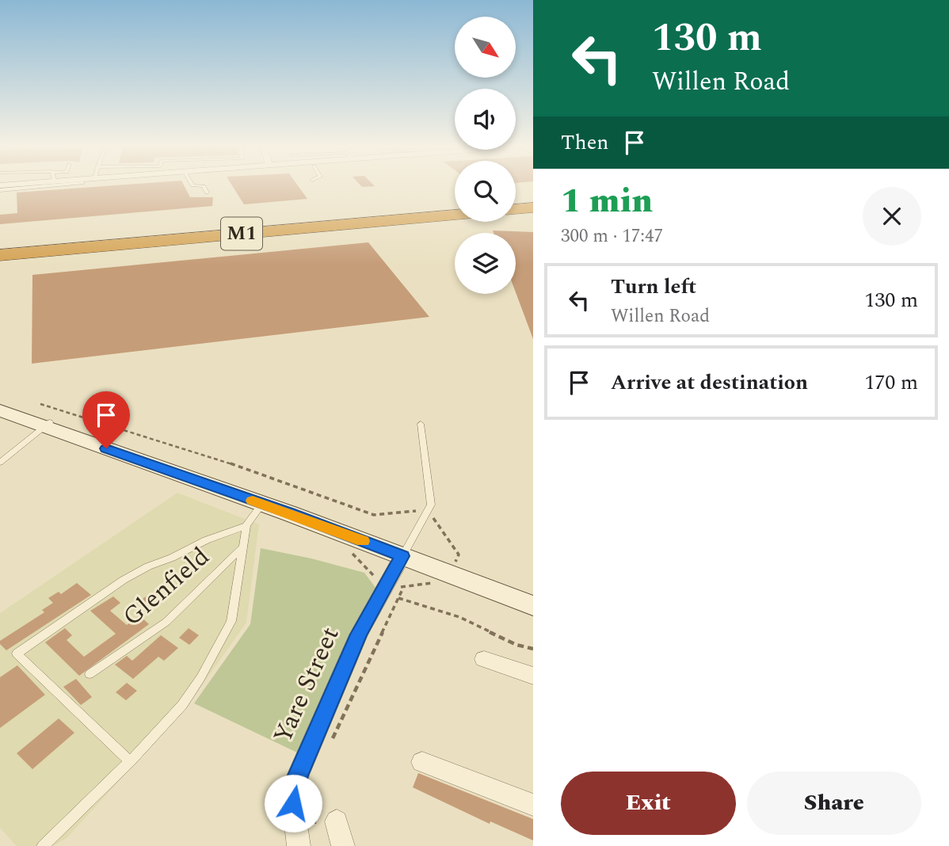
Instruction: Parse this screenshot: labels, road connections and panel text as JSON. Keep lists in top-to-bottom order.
{
  "streets": {
    "highway": ["M1"],
    "street": ["Yare Street"],
    "lane": ["Glenfield"]
  },
  "north": "bottom right",
  "page": {
    "turn": ["130 m", "Willen Road"],
    "then": "Then",
    "heading": ["1 min", "300 m · 17:47"],
    "list": [
      {
        "name": "Turn left",
        "note": "Willen Road",
        "value": "130 m"
      },
      {
        "name": "Arrive at destination",
        "value": "170 m"
      }
    ],
    "buttons": ["Exit", "Share"]
  }
}
